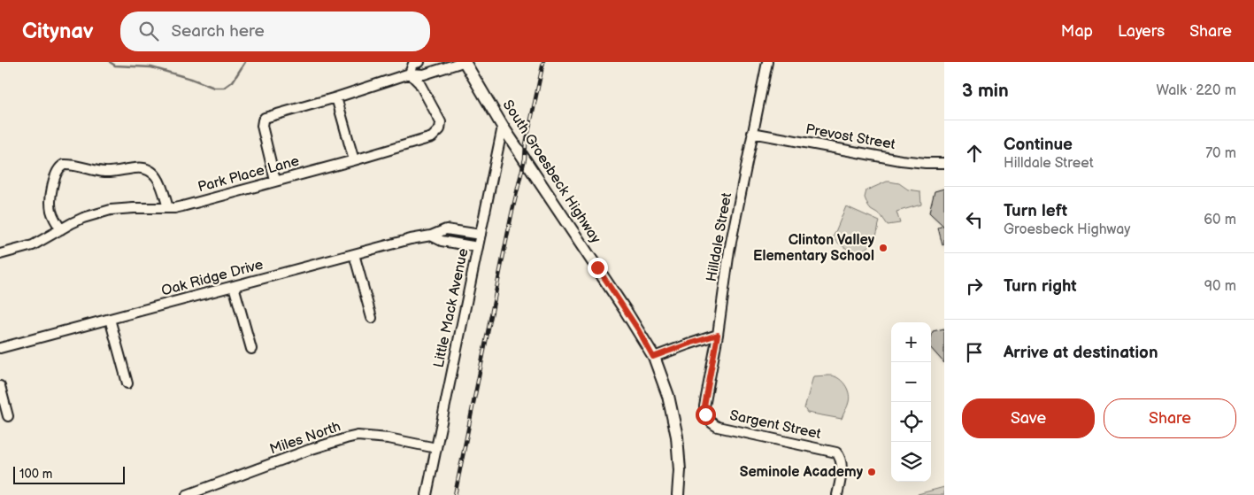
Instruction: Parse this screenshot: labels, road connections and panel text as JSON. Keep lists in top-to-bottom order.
{
  "streets": {
    "main road": ["South Groesbeck Highway"],
    "street": [
      "Prevost Street",
      "Park Place Lane",
      "Hilldale Street",
      "Oak Ridge Drive",
      "Little Mack Avenue",
      "Sargent Street",
      "Miles North"
    ]
  },
  "crossings": [
    ["Prevost Street", "Hilldale Street"],
    ["South Groesbeck Highway", "Little Mack Avenue"],
    ["Hilldale Street", "Sargent Street"],
    ["Oak Ridge Drive", "Little Mack Avenue"],
    ["Little Mack Avenue", "Miles North"]
  ],
  "places": ["Clinton Valley Elementary School", "Seminole Academy"],
  "scale_bar": "100 m",
  "page": {
    "header": "Citynav",
    "search": "Search here",
    "nav": ["Map", "Layers", "Share"],
    "heading": ["3 min", "Walk · 220 m"],
    "list": [
      ["Continue", "Hilldale Street", "70 m"],
      ["Turn left", "Groesbeck Highway", "60 m"],
      ["Turn right", "90 m"],
      "Arrive at destination"
    ],
    "map_buttons": ["+", "−"],
    "buttons": ["Save", "Share"],
    "scale": "100 m"
  }
}
